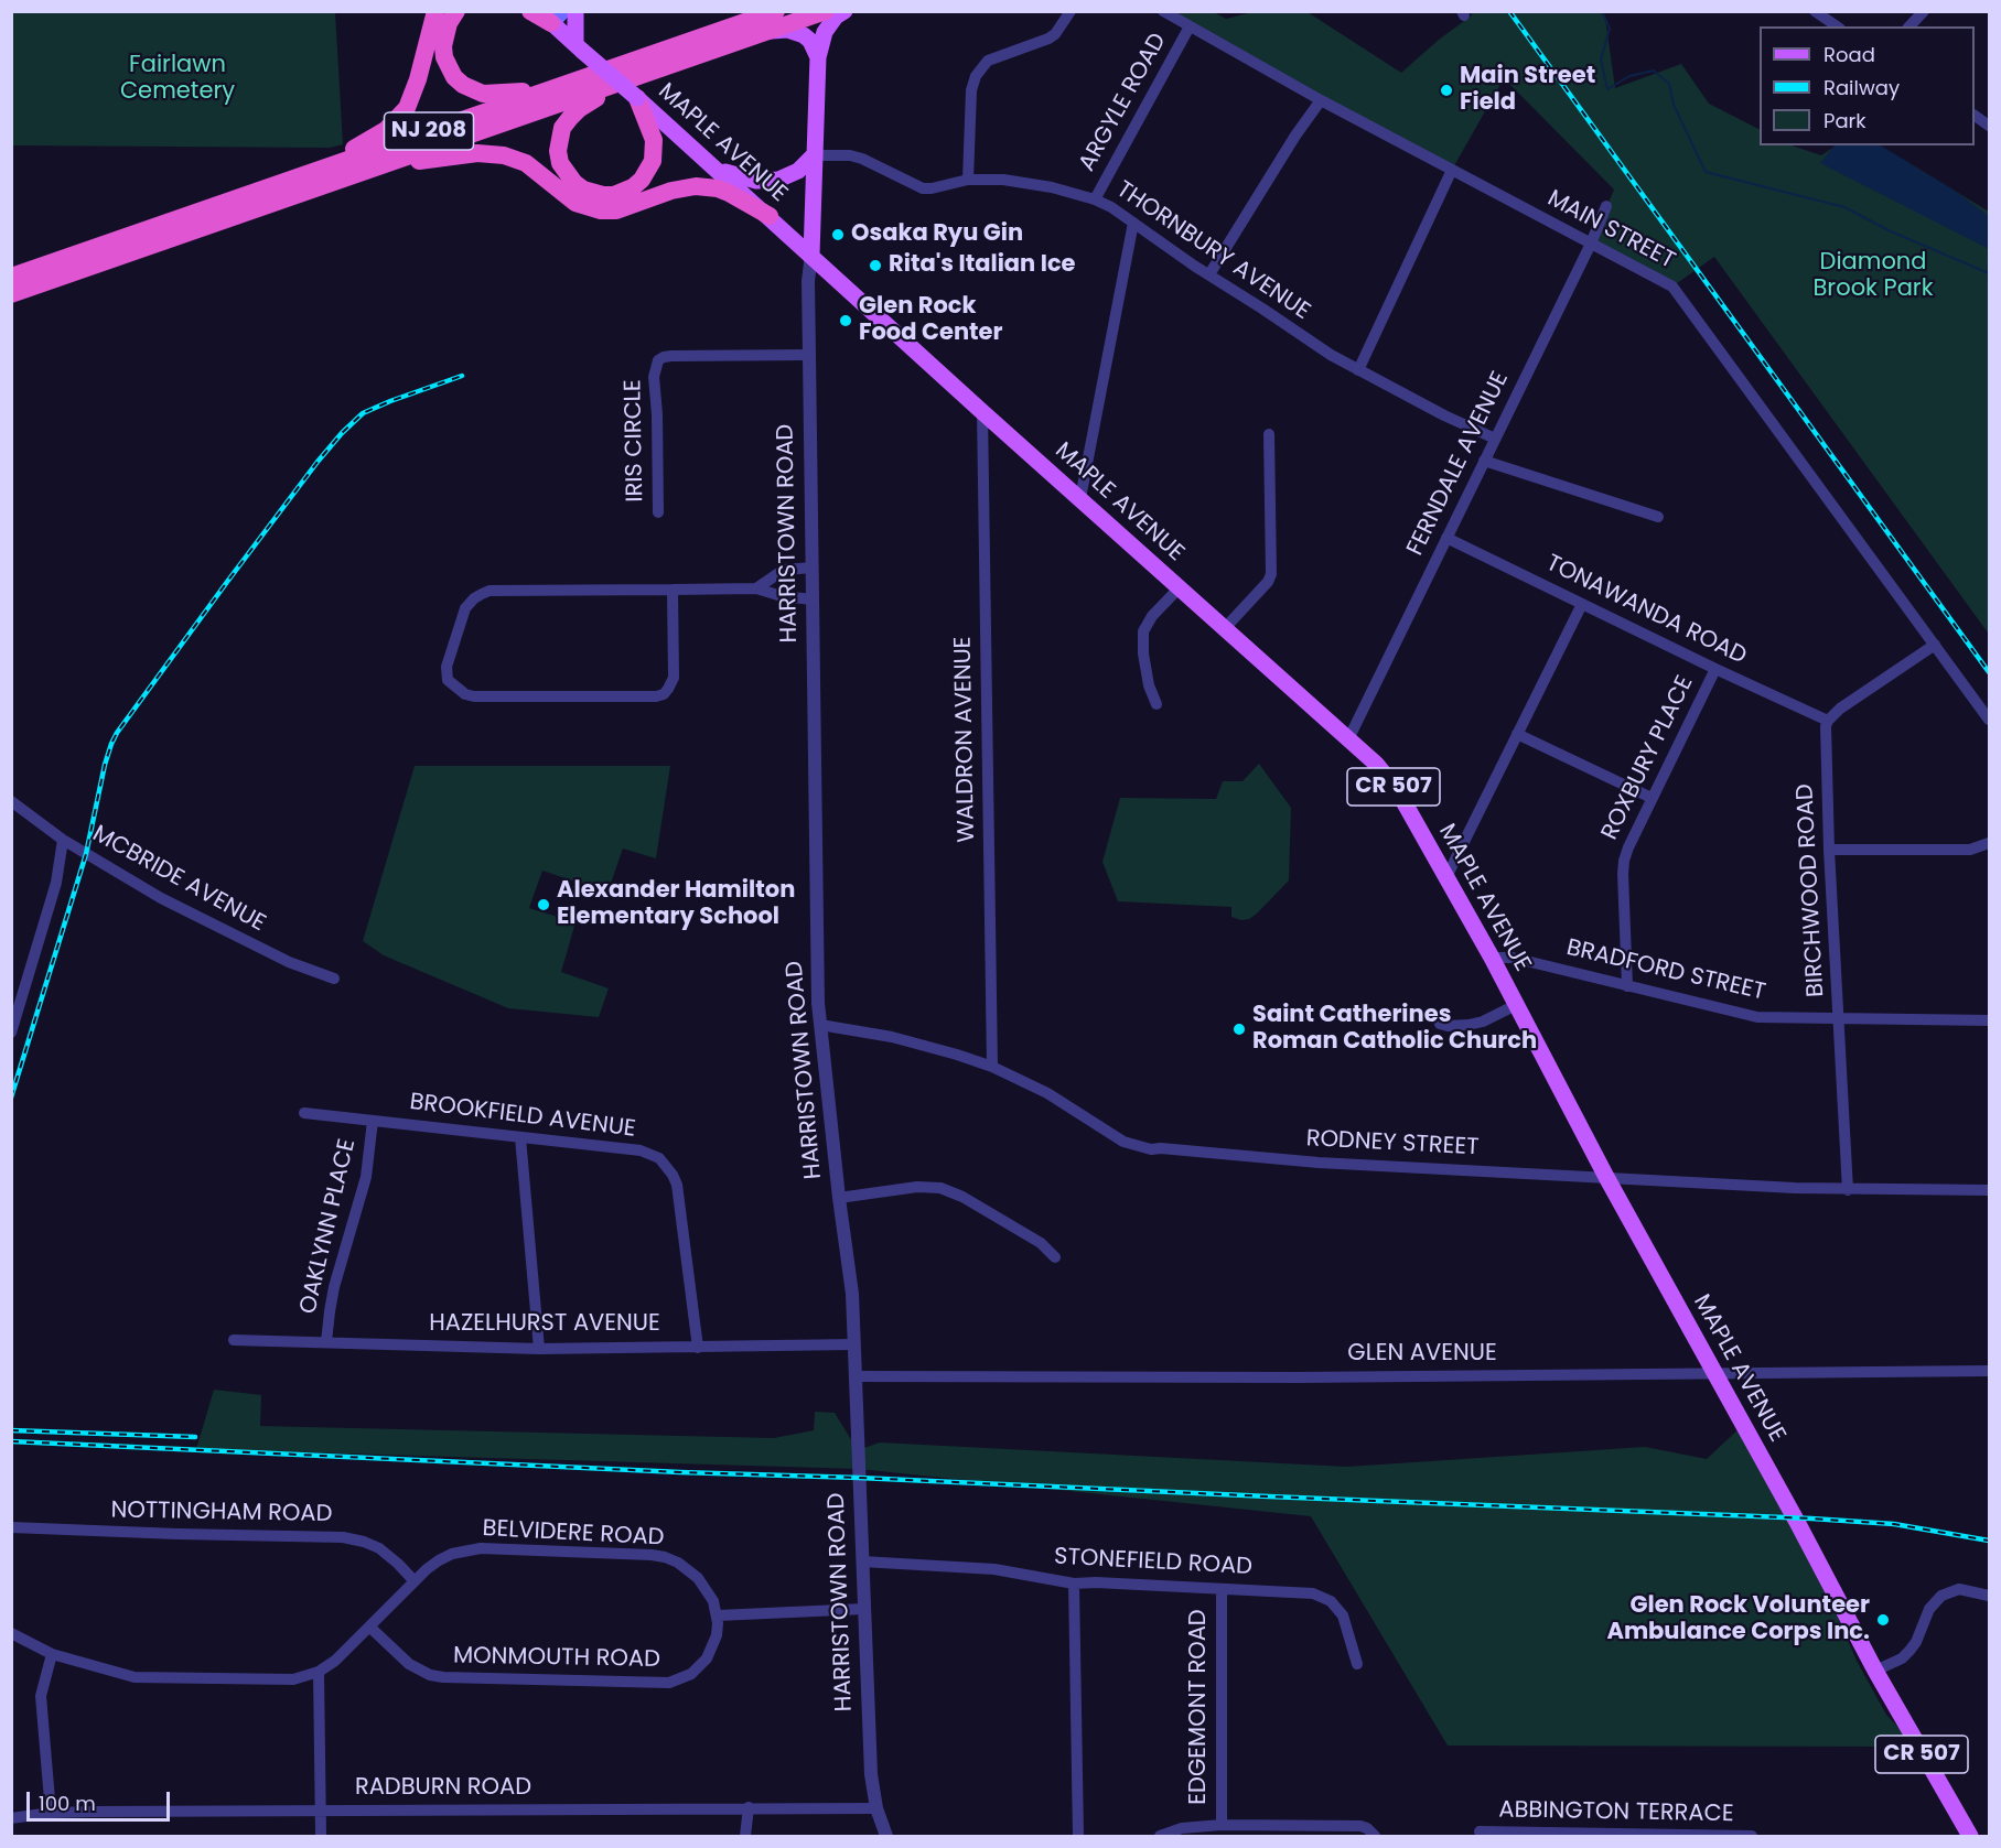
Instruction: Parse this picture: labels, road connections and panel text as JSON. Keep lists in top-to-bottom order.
{
  "streets": {
    "highway": ["NJ 208"],
    "main road": ["MAPLE AVENUE", "HARRISTOWN ROAD", "CR 507"],
    "street": [
      "ARGYLE ROAD",
      "MAIN STREET",
      "THORNBURY AVENUE",
      "IRIS CIRCLE",
      "FERNDALE AVENUE",
      "TONAWANDA ROAD",
      "WALDRON AVENUE",
      "ROXBURY PLACE",
      "MCBRIDE AVENUE",
      "BIRCHWOOD ROAD",
      "BRADFORD STREET",
      "BROOKFIELD AVENUE",
      "RODNEY STREET",
      "OAKLYNN PLACE",
      "HAZELHURST AVENUE",
      "GLEN AVENUE",
      "NOTTINGHAM ROAD",
      "BELVIDERE ROAD",
      "STONEFIELD ROAD",
      "MONMOUTH ROAD",
      "EDGEMONT ROAD",
      "RADBURN ROAD",
      "ABBINGTON TERRACE"
    ]
  },
  "crossings": [
    ["ARGYLE ROAD", "MAIN STREET"],
    ["ARGYLE ROAD", "THORNBURY AVENUE"],
    ["MAPLE AVENUE", "FERNDALE AVENUE"],
    ["MAPLE AVENUE", "HARRISTOWN ROAD"],
    ["MAPLE AVENUE", "WALDRON AVENUE"],
    ["MAPLE AVENUE", "BRADFORD STREET"],
    ["MAPLE AVENUE", "RODNEY STREET"],
    ["MAPLE AVENUE", "GLEN AVENUE"],
    ["MAIN STREET", "FERNDALE AVENUE"],
    ["THORNBURY AVENUE", "FERNDALE AVENUE"],
    ["THORNBURY AVENUE", "HARRISTOWN ROAD"],
    ["IRIS CIRCLE", "HARRISTOWN ROAD"],
    ["FERNDALE AVENUE", "TONAWANDA ROAD"],
    ["HARRISTOWN ROAD", "RODNEY STREET"],
    ["HARRISTOWN ROAD", "HAZELHURST AVENUE"],
    ["HARRISTOWN ROAD", "GLEN AVENUE"],
    ["HARRISTOWN ROAD", "STONEFIELD ROAD"],
    ["HARRISTOWN ROAD", "RADBURN ROAD"],
    ["TONAWANDA ROAD", "ROXBURY PLACE"],
    ["TONAWANDA ROAD", "BIRCHWOOD ROAD"],
    ["WALDRON AVENUE", "RODNEY STREET"],
    ["ROXBURY PLACE", "BRADFORD STREET"],
    ["BIRCHWOOD ROAD", "BRADFORD STREET"],
    ["BIRCHWOOD ROAD", "RODNEY STREET"],
    ["BROOKFIELD AVENUE", "OAKLYNN PLACE"],
    ["BROOKFIELD AVENUE", "HAZELHURST AVENUE"],
    ["OAKLYNN PLACE", "HAZELHURST AVENUE"],
    ["NOTTINGHAM ROAD", "BELVIDERE ROAD"],
    ["BELVIDERE ROAD", "MONMOUTH ROAD"],
    ["STONEFIELD ROAD", "EDGEMONT ROAD"]
  ],
  "parks": ["Fairlawn Cemetery", "Diamond Brook Park"],
  "places": [
    "Main Street Field",
    "Osaka Ryu Gin",
    "Rita's Italian Ice",
    "Glen Rock Food Center",
    "Alexander Hamilton Elementary School",
    "Saint Catherines Roman Catholic Church",
    "Glen Rock Volunteer Ambulance Corps Inc."
  ],
  "legend": ["Road", "Railway", "Park"],
  "scale_bar": "100 m"
}
